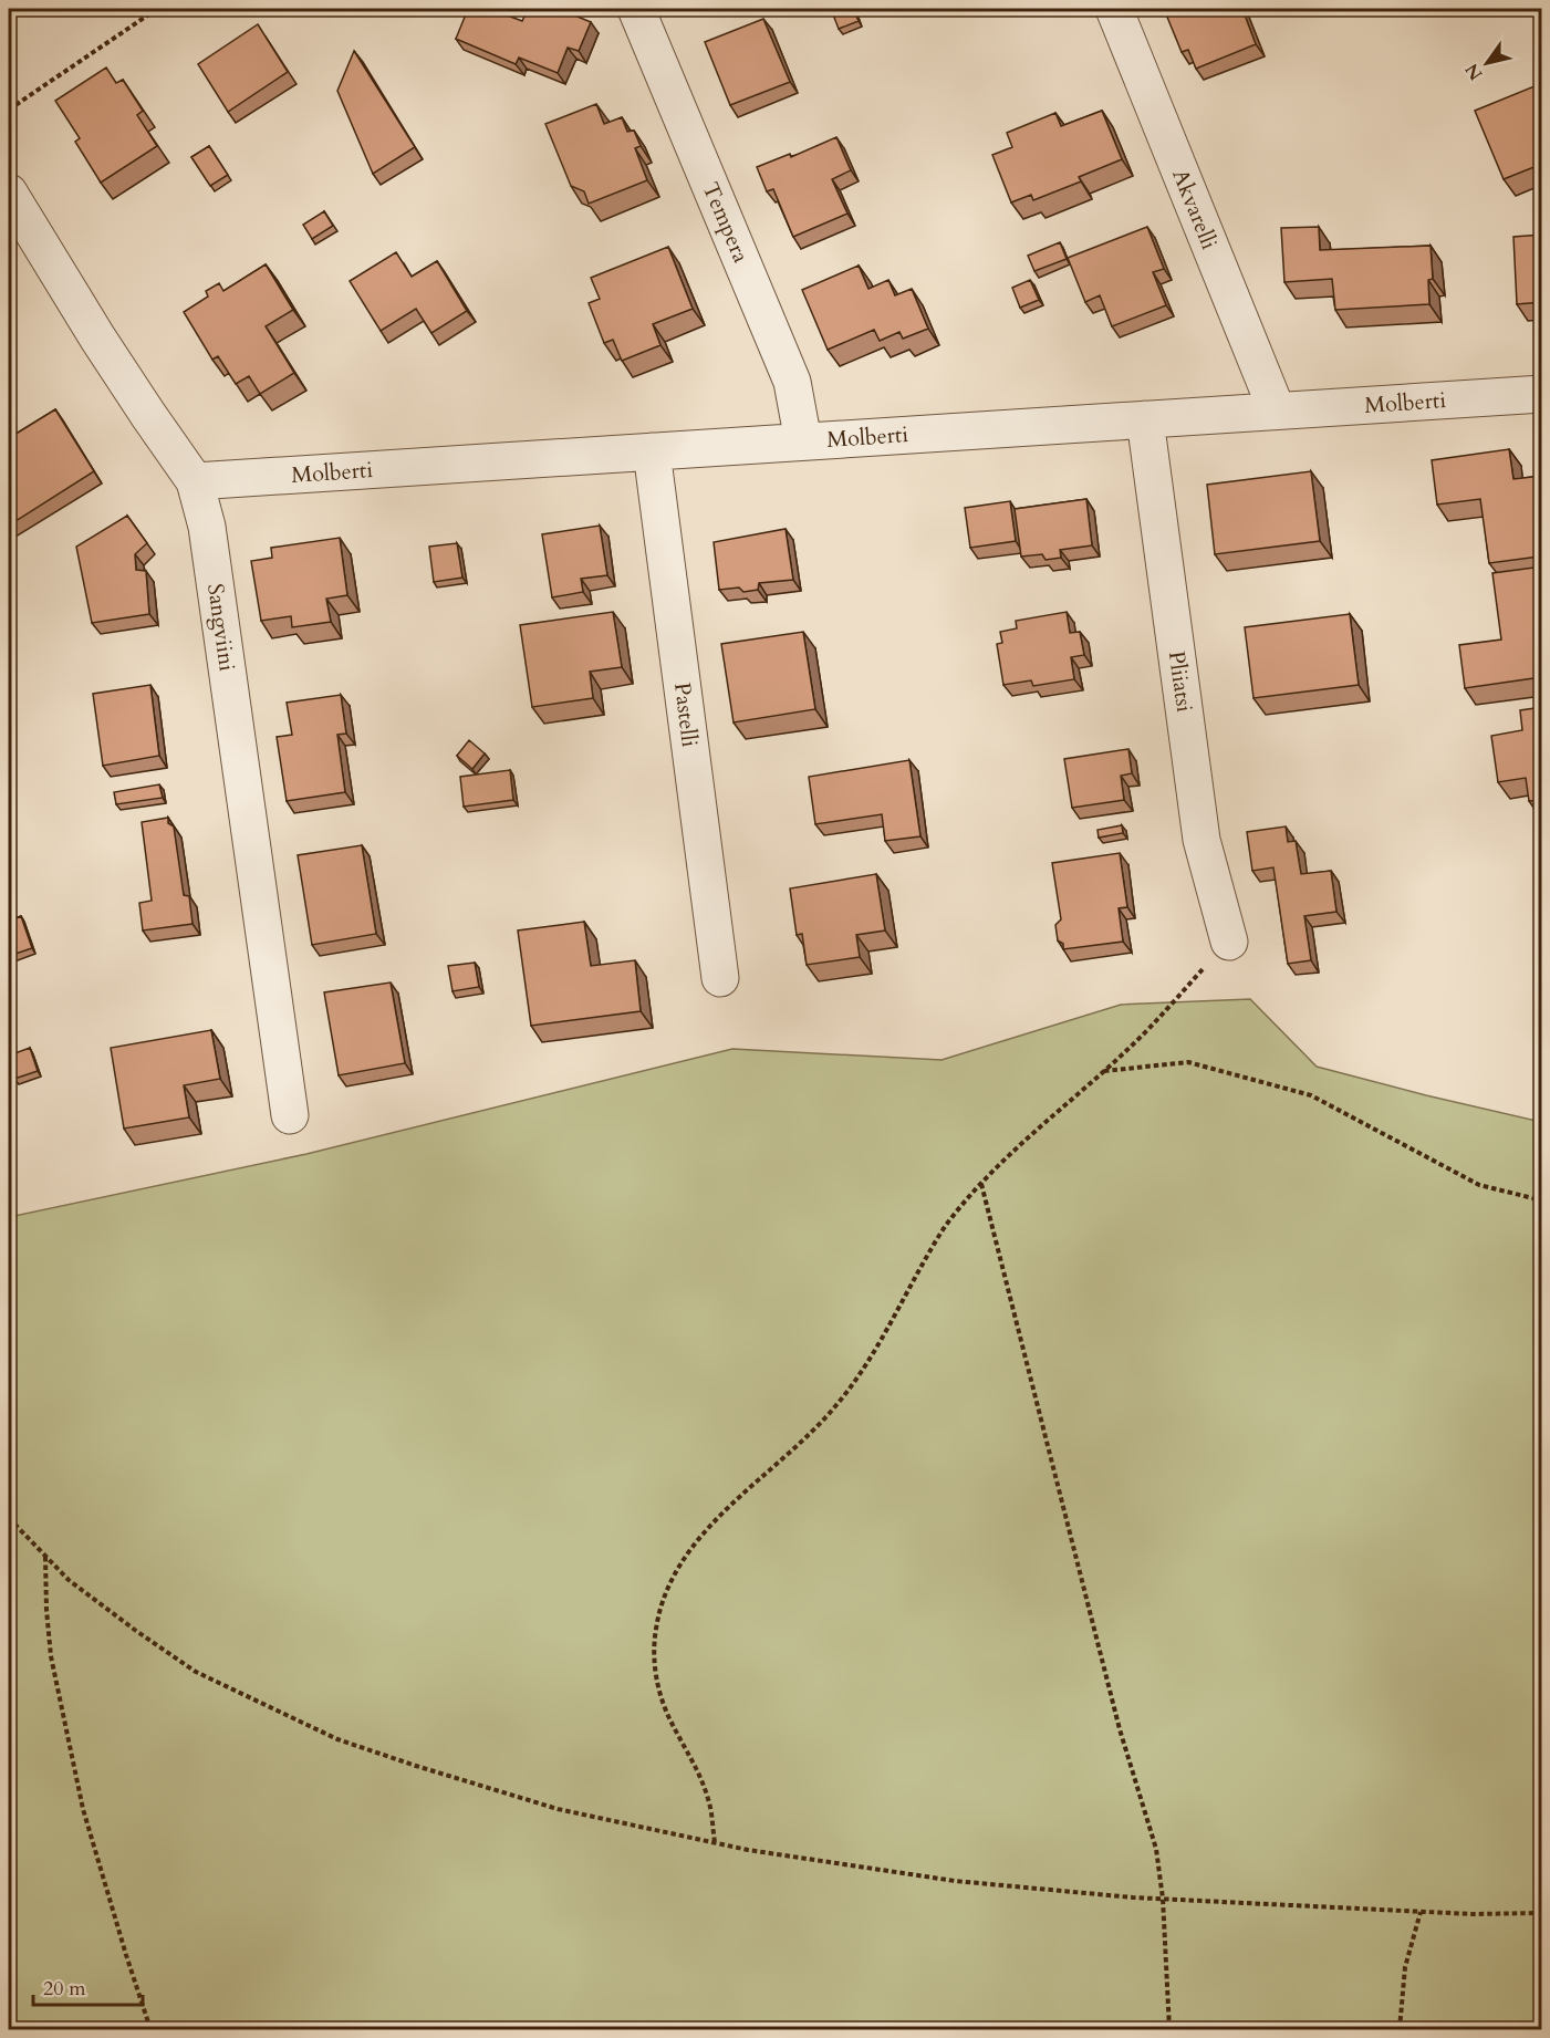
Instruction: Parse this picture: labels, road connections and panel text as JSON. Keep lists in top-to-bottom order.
{
  "streets": {
    "street": [
      "Akvarelli",
      "Tempera",
      "Molberti",
      "Sangviini",
      "Pliiatsi",
      "Pastelli"
    ]
  },
  "crossings": [
    ["Akvarelli", "Molberti"],
    ["Tempera", "Molberti"],
    ["Molberti", "Sangviini"],
    ["Molberti", "Pliiatsi"],
    ["Molberti", "Pastelli"]
  ],
  "scale_bar": "20 m",
  "north": "bottom left"
}
